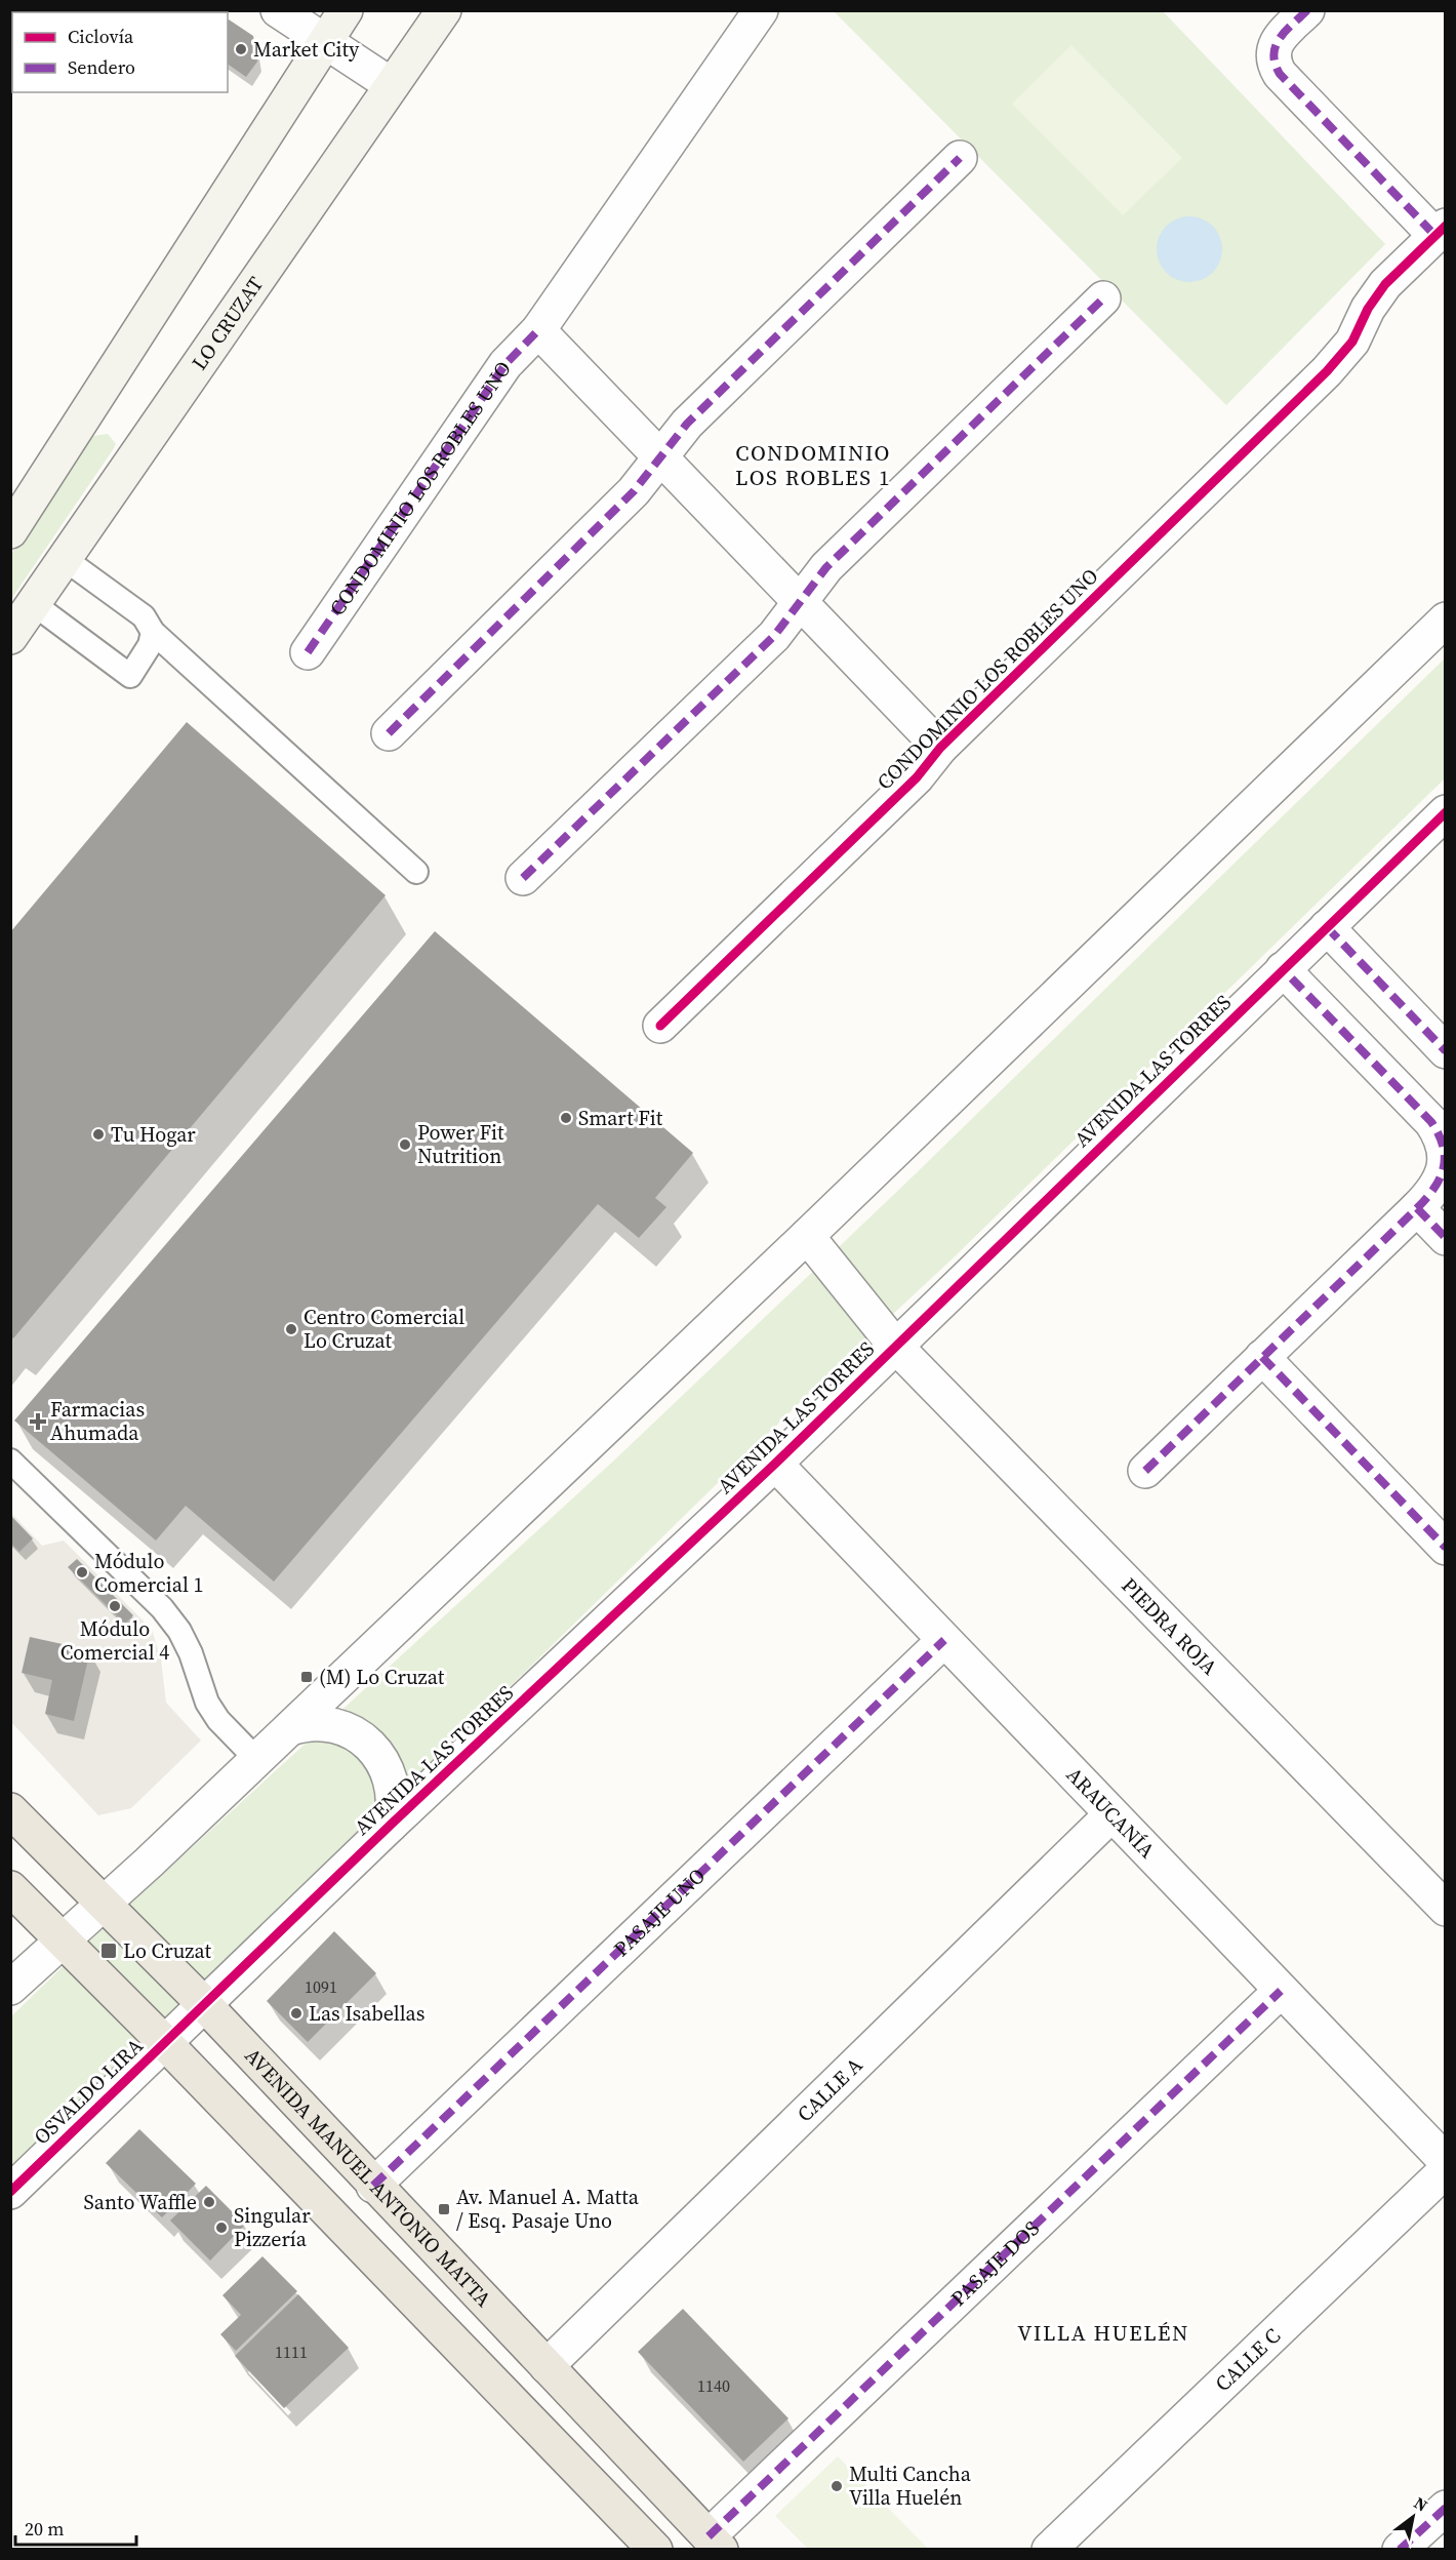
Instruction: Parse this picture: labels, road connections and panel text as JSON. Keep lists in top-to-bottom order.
{
  "streets": {
    "main road": ["LO CRUZAT", "AVENIDA MANUEL ANTONIO MATTA"],
    "street": [
      "CONDOMINIO LOS ROBLES UNO",
      "AVENIDA LAS TORRES",
      "PIEDRA ROJA",
      "ARAUCANÍA",
      "PASAJE UNO",
      "CALLE A",
      "OSVALDO LIRA",
      "PASAJE DOS",
      "CALLE C"
    ]
  },
  "crossings": [
    ["AVENIDA LAS TORRES", "PIEDRA ROJA"],
    ["AVENIDA LAS TORRES", "ARAUCANÍA"],
    ["AVENIDA LAS TORRES", "OSVALDO LIRA"],
    ["AVENIDA LAS TORRES", "AVENIDA MANUEL ANTONIO MATTA"],
    ["ARAUCANÍA", "PASAJE UNO"],
    ["ARAUCANÍA", "CALLE A"],
    ["ARAUCANÍA", "PASAJE DOS"],
    ["PASAJE UNO", "AVENIDA MANUEL ANTONIO MATTA"],
    ["CALLE A", "AVENIDA MANUEL ANTONIO MATTA"],
    ["AVENIDA MANUEL ANTONIO MATTA", "PASAJE DOS"]
  ],
  "districts": ["CONDOMINIO LOS ROBLES 1", "VILLA HUELÉN"],
  "places": {
    "other": [
      "Market City",
      "Smart Fit",
      "Tu Hogar",
      "Power Fit Nutrition",
      "Centro Comercial Lo Cruzat",
      "Módulo Comercial 1",
      "Módulo Comercial 4",
      "Las Isabellas",
      "Santo Waffle",
      "Singular Pizzería",
      "Multi Cancha Villa Huelén"
    ],
    "health": ["Farmacias Ahumada"],
    "transit": ["(M) Lo Cruzat", "Lo Cruzat", "Av. Manuel A. Matta / Esq. Pasaje Uno"]
  },
  "house_numbers": ["1091", "1111", "1140"],
  "legend": ["Ciclovía", "Sendero"],
  "scale_bar": "20 m",
  "north": "top right"
}
